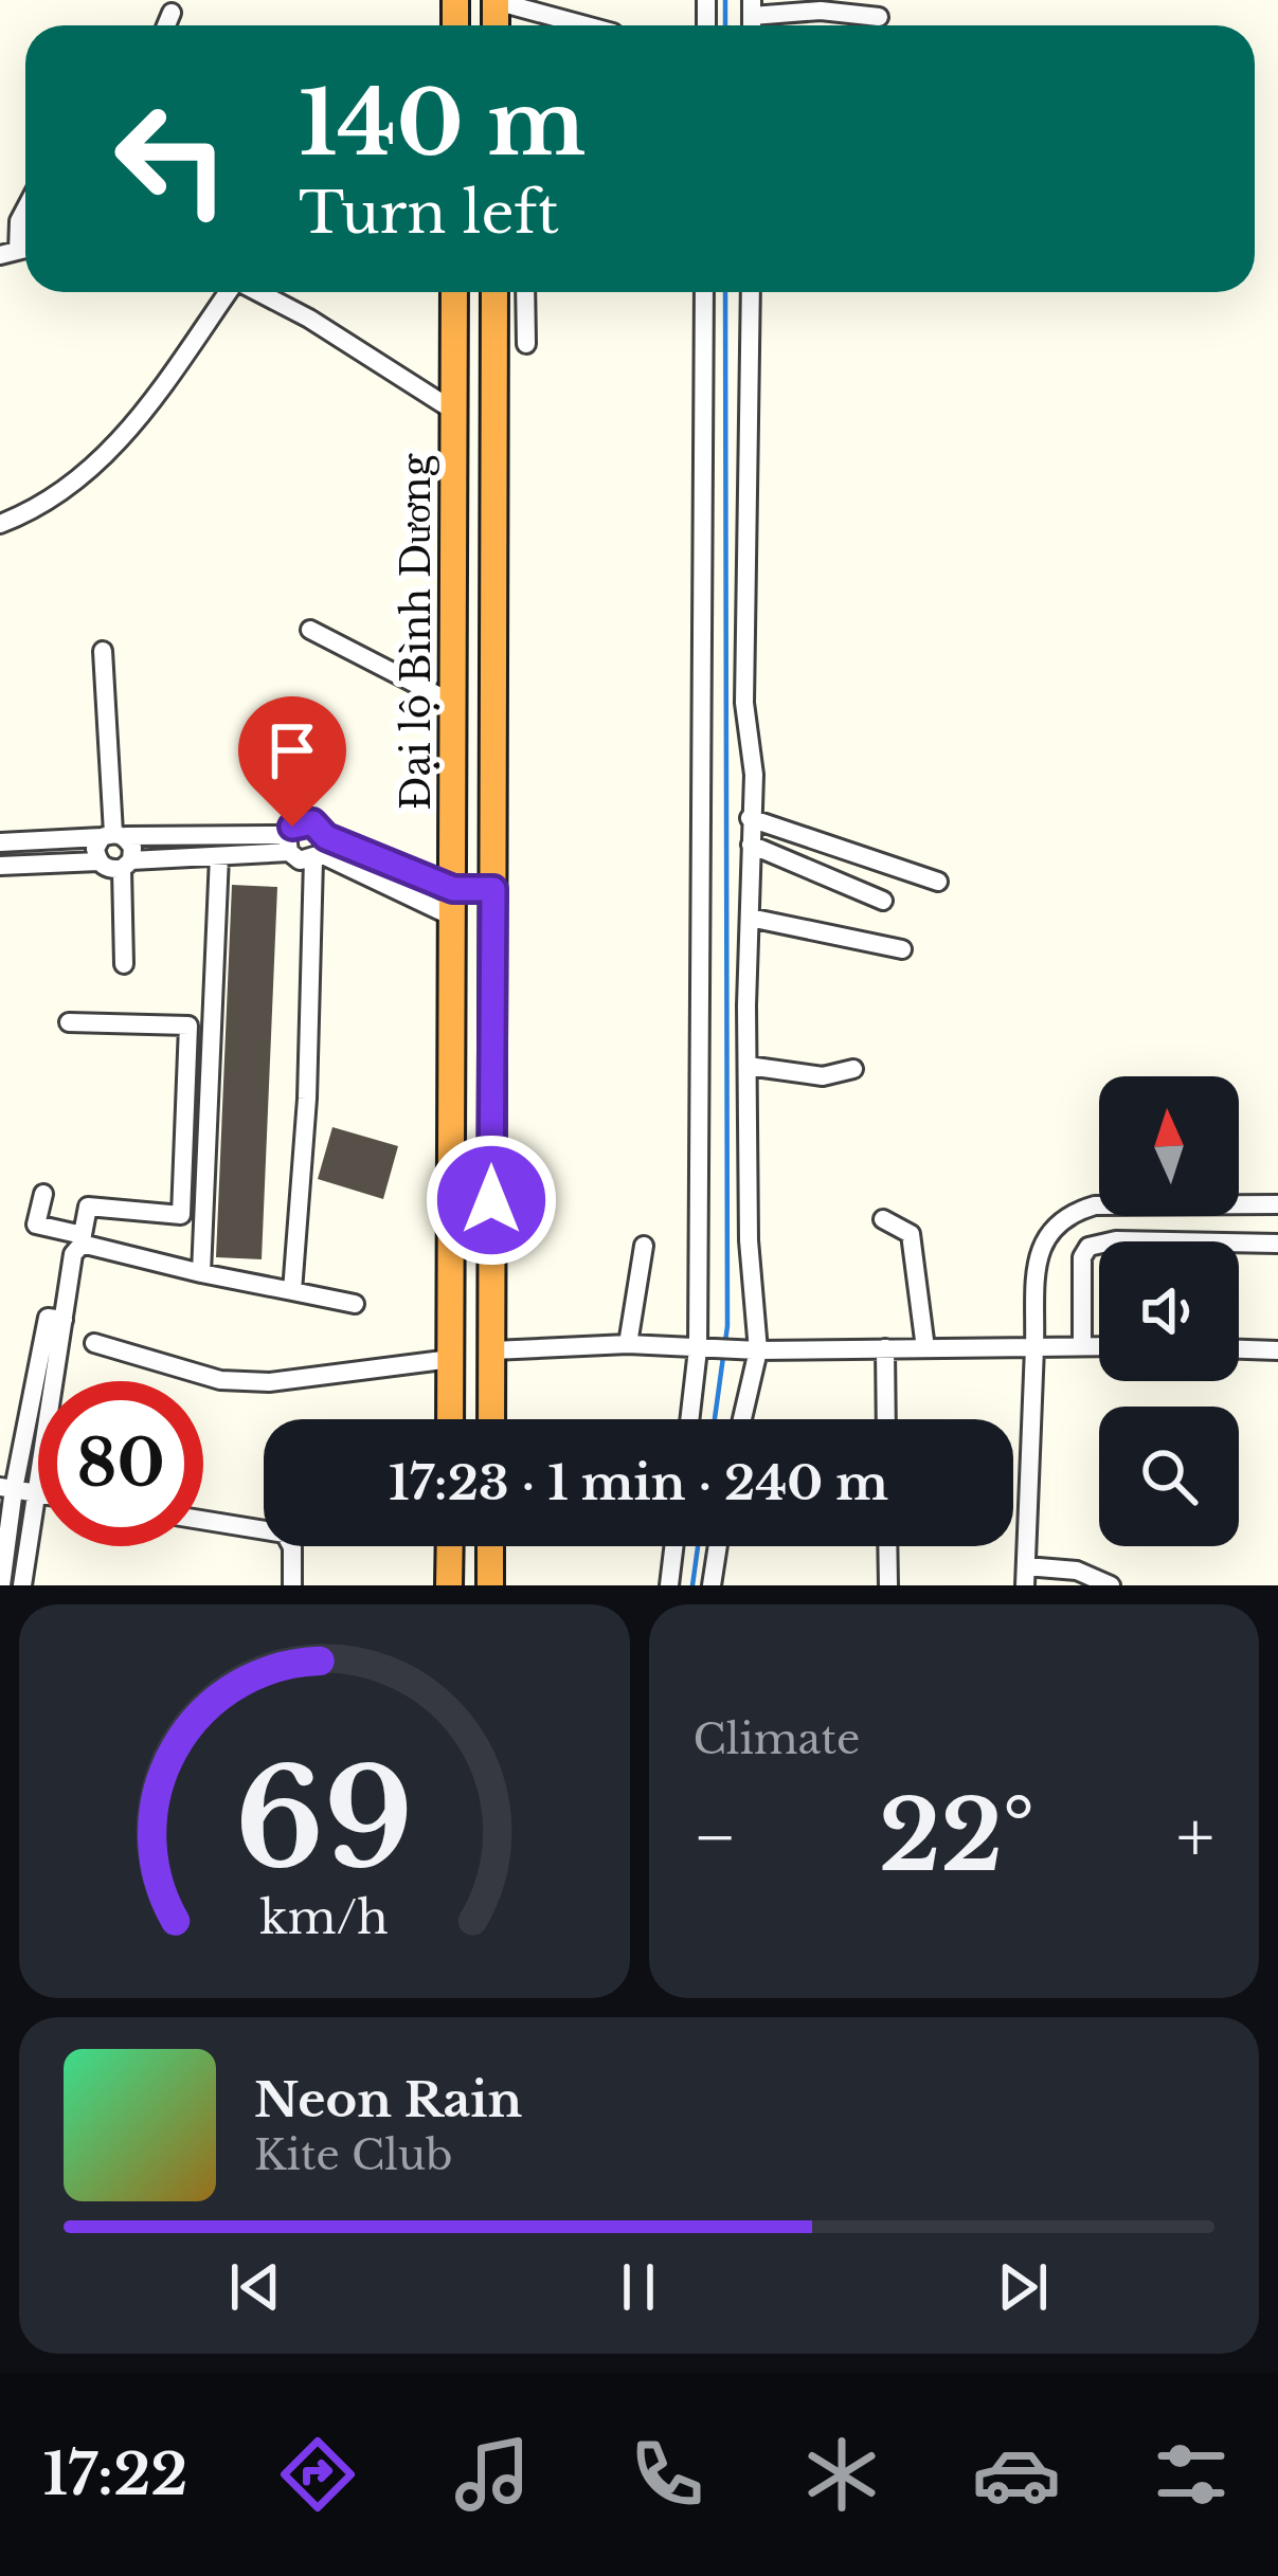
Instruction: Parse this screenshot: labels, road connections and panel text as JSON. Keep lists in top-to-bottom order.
{
  "streets": {
    "highway": ["Đại lộ Bình Dương"]
  },
  "north": "top",
  "page": {
    "turn": ["140 m", "Turn left"],
    "limit": "80",
    "trip": "17:23 · 1 min · 240 m",
    "tile": "Climate",
    "heat": ["−", "22°", "+"],
    "song": ["Neon Rain", "Kite Club"],
    "tabs": "17:22",
    "gauge": ["69", "km/h"]
  }
}
